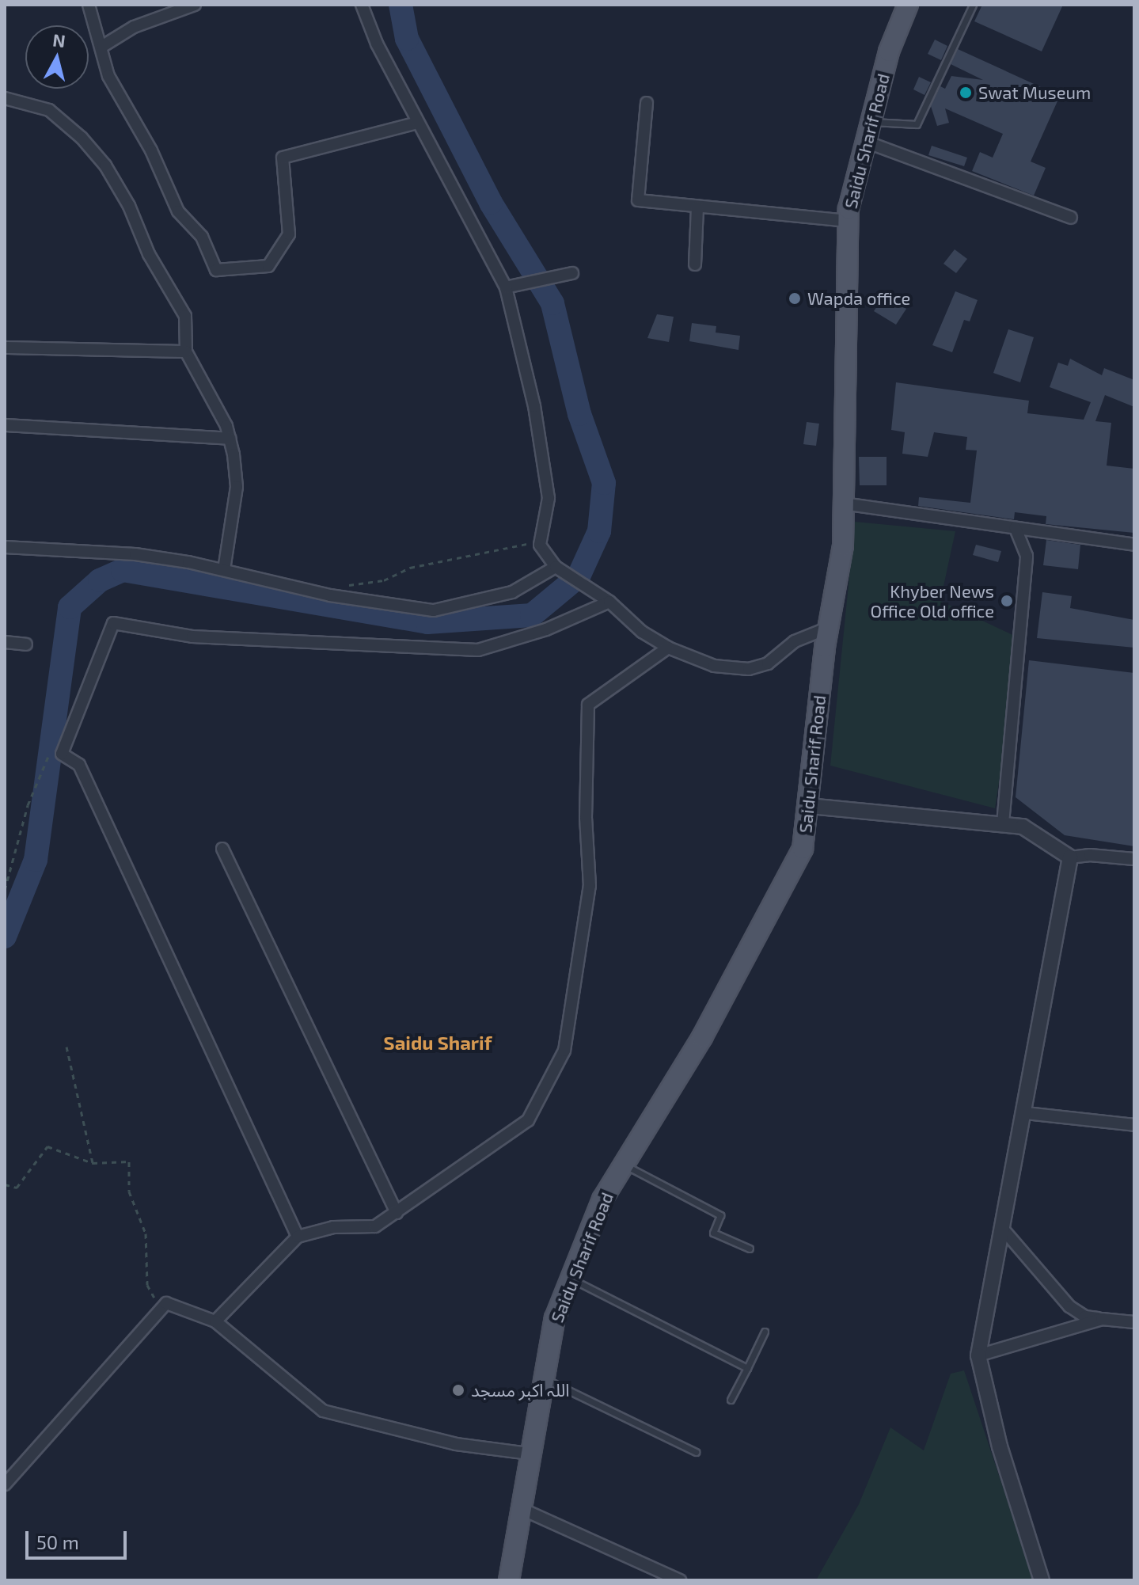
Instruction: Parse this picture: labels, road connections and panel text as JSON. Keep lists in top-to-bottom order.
{
  "streets": {
    "main road": ["Saidu Sharif Road"]
  },
  "districts": ["Saidu Sharif"],
  "places": [
    "Swat Museum",
    "Wapda office",
    "Khyber News Office Old office",
    "اللہ اکبر مسجد"
  ],
  "scale_bar": "50 m",
  "north": "top"
}
